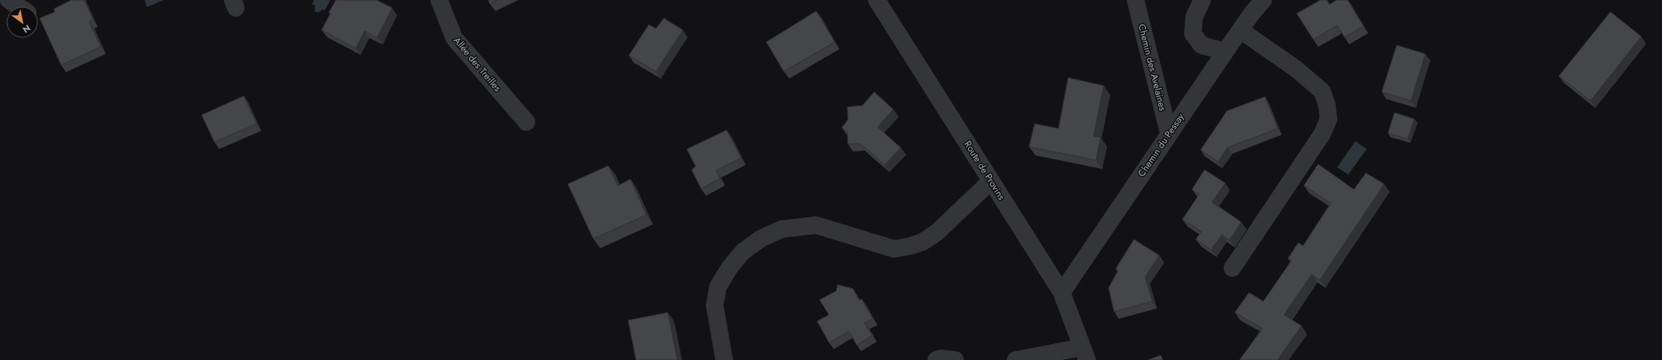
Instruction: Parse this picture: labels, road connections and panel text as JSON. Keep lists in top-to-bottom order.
{
  "streets": {
    "street": [
      "Allée des Treilles",
      "Chemin des Avelaines",
      "Chemin du Pessay",
      "Route de Provins"
    ]
  },
  "crossings": [
    ["Chemin des Avelaines", "Chemin du Pessay"],
    ["Chemin du Pessay", "Route de Provins"]
  ],
  "north": "bottom right"
}
